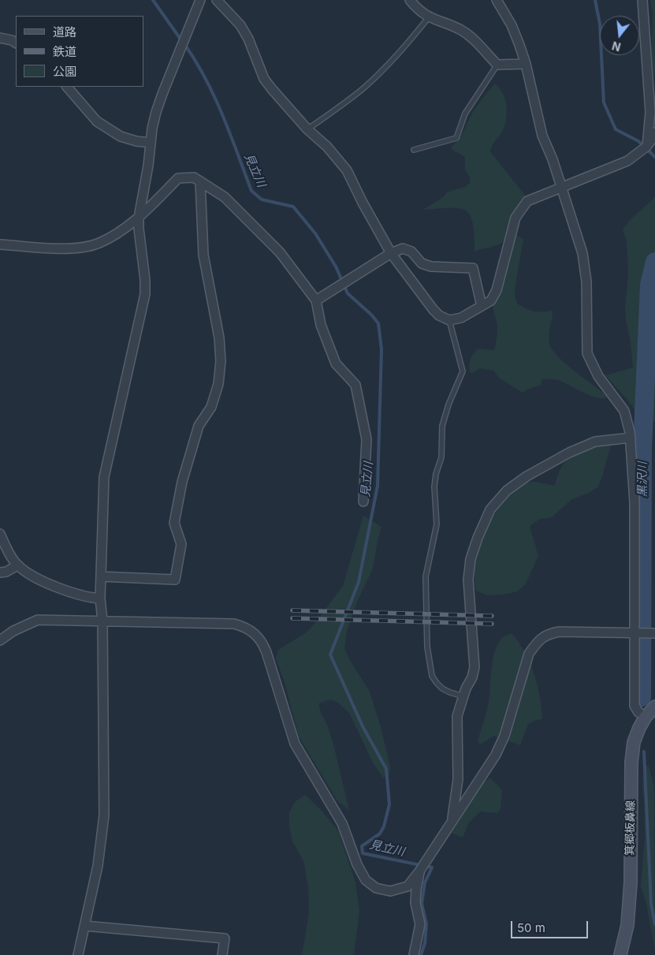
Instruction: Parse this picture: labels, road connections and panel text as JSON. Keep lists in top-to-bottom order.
{
  "streets": {
    "main road": ["箕郷板鼻線"]
  },
  "water": ["見立川", "黒沢川"],
  "legend": ["道路", "鉄道", "公園"],
  "scale_bar": "50 m",
  "north": "bottom"
}
